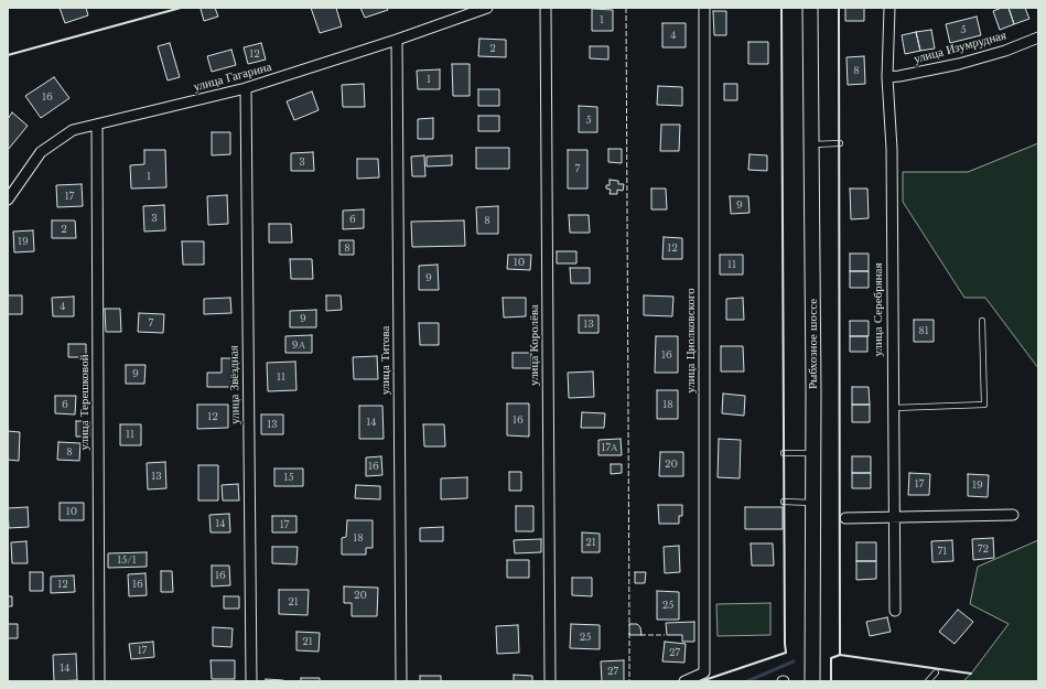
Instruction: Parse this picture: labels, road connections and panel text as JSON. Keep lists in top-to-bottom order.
{
  "streets": {
    "street": [
      "улица Изумрудная",
      "улица Гагарина",
      "улица Серебряная",
      "улица Циолковского",
      "Рыбхозное шоссе",
      "улица Королёва",
      "улица Титова",
      "улица Звёздная",
      "улица Терешковой"
    ]
  },
  "crossings": [
    ["улица Изумрудная", "улица Серебряная"],
    ["улица Гагарина", "улица Титова"],
    ["улица Гагарина", "улица Звёздная"],
    ["улица Гагарина", "улица Терешковой"]
  ],
  "house_numbers": [
    "1",
    "5",
    "4",
    "2",
    "12",
    "8",
    "1",
    "16",
    "5",
    "3",
    "7",
    "1",
    "17",
    "9",
    "3",
    "6",
    "8",
    "2",
    "19",
    "8",
    "12",
    "10",
    "11",
    "9",
    "4",
    "9",
    "7",
    "13",
    "81",
    "9А",
    "16",
    "9",
    "11",
    "6",
    "18",
    "12",
    "16",
    "14",
    "13",
    "11",
    "17А",
    "8",
    "20",
    "16",
    "13",
    "15",
    "17",
    "19",
    "10",
    "14",
    "17",
    "18",
    "21",
    "72",
    "71",
    "15/1",
    "16",
    "12",
    "16",
    "20",
    "21",
    "25",
    "25",
    "21",
    "17",
    "27",
    "14",
    "27"
  ]
}
